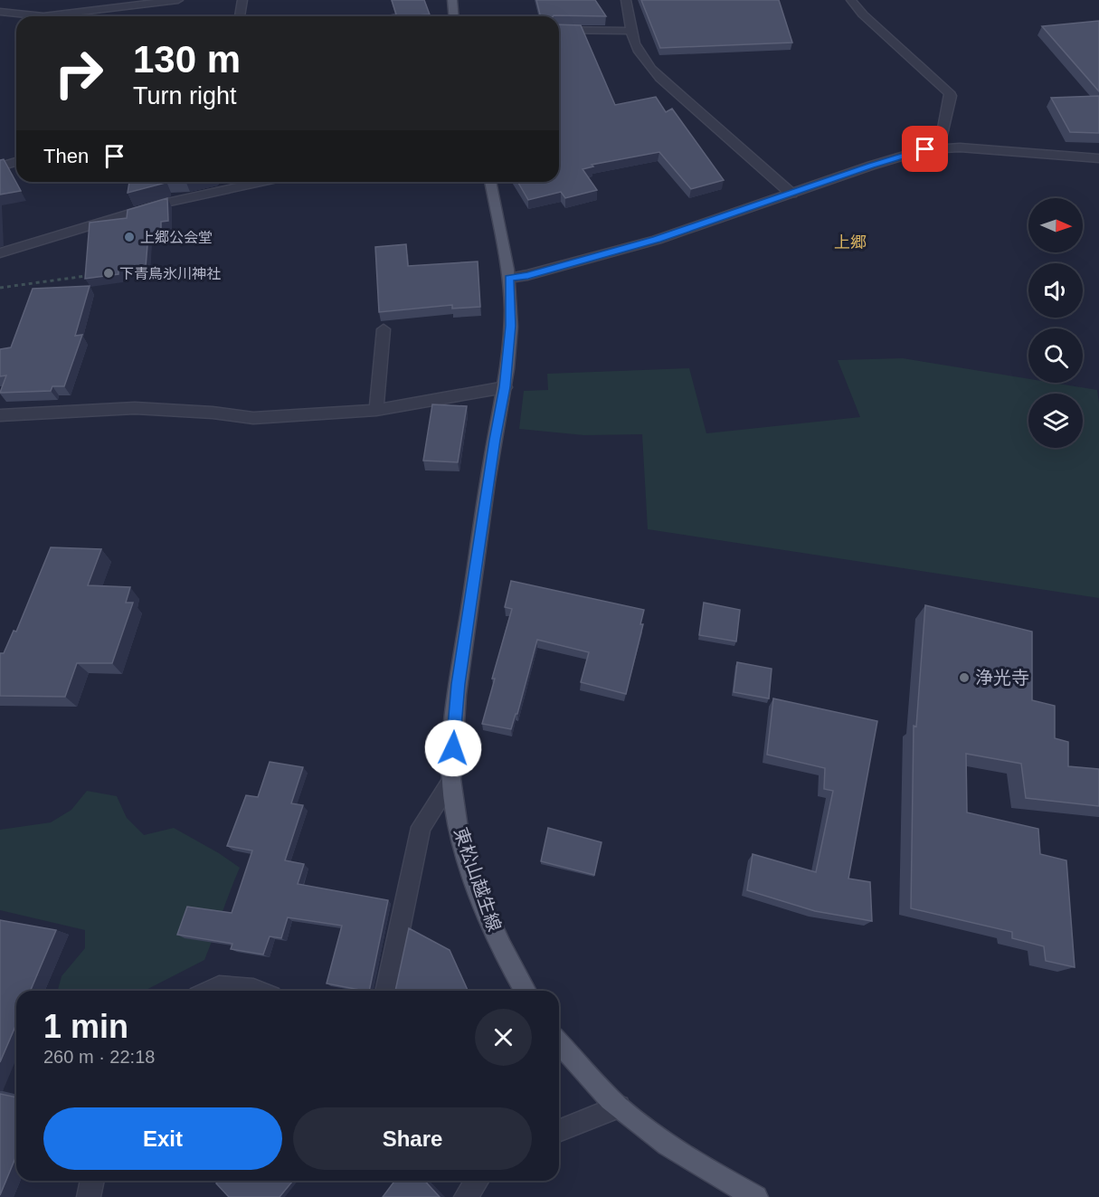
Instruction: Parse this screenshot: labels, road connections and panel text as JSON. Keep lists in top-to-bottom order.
{
  "streets": {
    "main road": ["東松山越生線"]
  },
  "districts": ["上郷"],
  "places": ["上郷公会堂", "下青鳥氷川神社", "浄光寺"],
  "north": "right",
  "page": {
    "turn": ["130 m", "Turn right"],
    "then": "Then",
    "heading": ["1 min", "260 m · 22:18"],
    "buttons": ["Exit", "Share"]
  }
}
